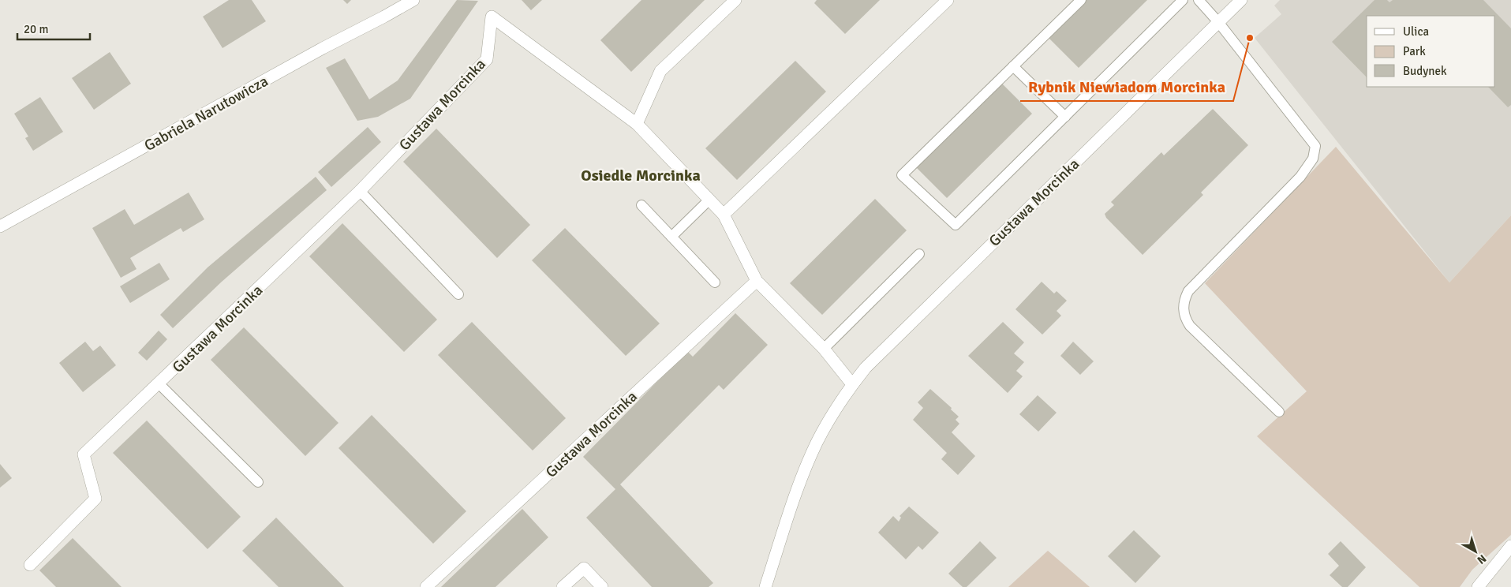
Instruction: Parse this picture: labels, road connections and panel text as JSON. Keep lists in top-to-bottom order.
{
  "streets": {
    "street": ["Gustawa Morcinka", "Gabriela Narutowicza"]
  },
  "districts": ["Osiedle Morcinka"],
  "places": ["Rybnik Niewiadom Morcinka"],
  "legend": ["Ulica", "Park", "Budynek"],
  "scale_bar": "20 m",
  "north": "bottom right"
}
